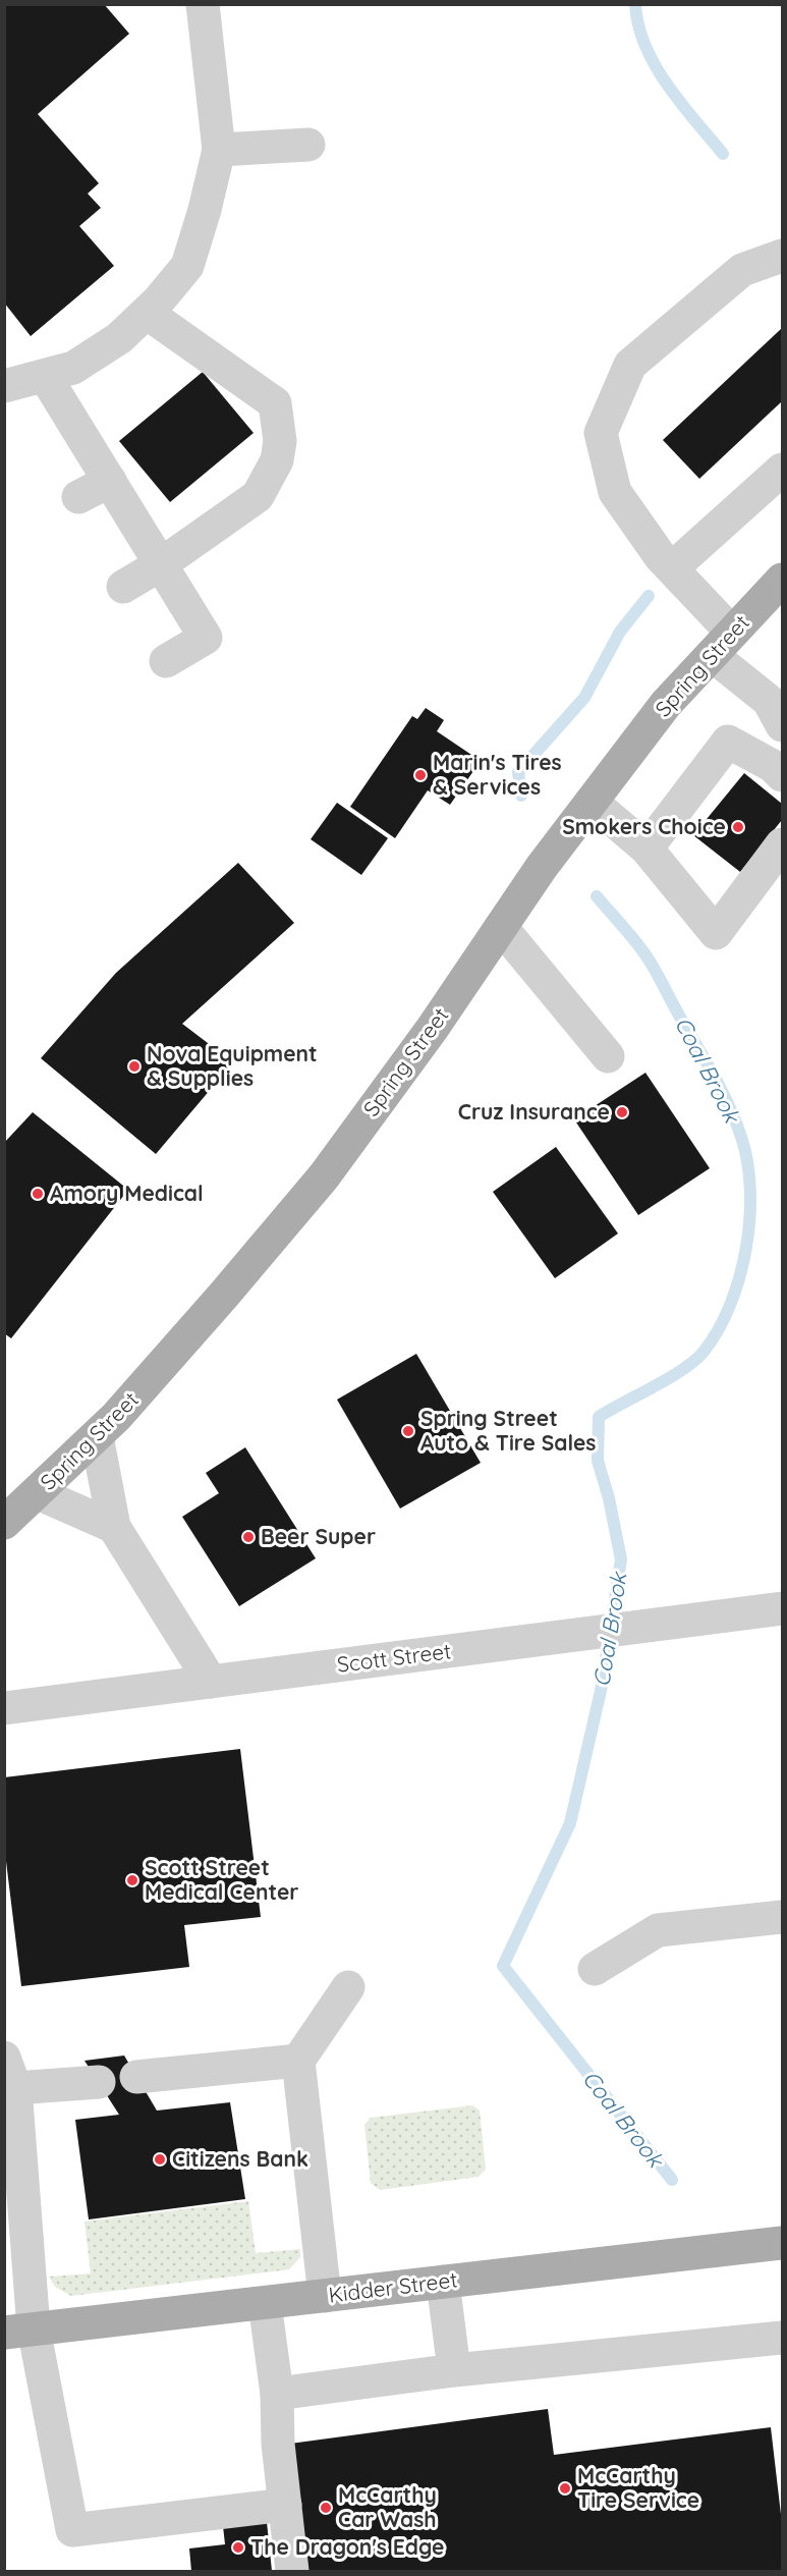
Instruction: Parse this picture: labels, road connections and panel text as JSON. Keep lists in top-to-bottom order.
{
  "streets": {
    "main road": ["Spring Street", "Kidder Street"],
    "street": ["Scott Street"]
  },
  "water": ["Coal Brook"],
  "places": [
    "Marin's Tires & Services",
    "Smokers Choice",
    "Nova Equipment & Supplies",
    "Cruz Insurance",
    "Amory Medical",
    "Spring Street Auto & Tire Sales",
    "Beer Super",
    "Scott Street Medical Center",
    "Citizens Bank",
    "McCarthy Tire Service",
    "McCarthy Car Wash",
    "The Dragon's Edge"
  ]
}
